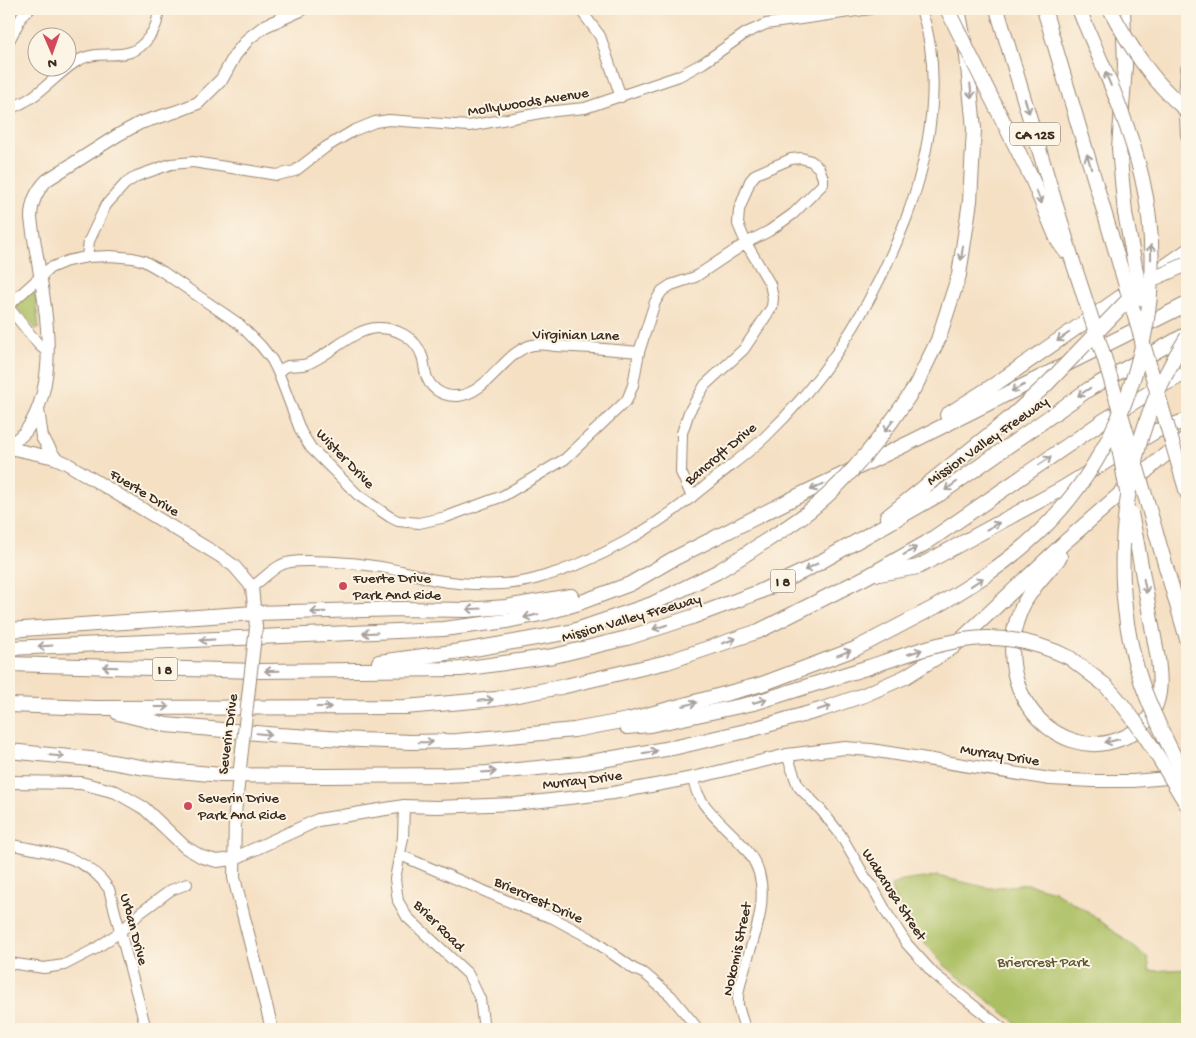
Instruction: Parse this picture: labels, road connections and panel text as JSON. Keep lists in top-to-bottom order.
{
  "streets": {
    "highway": ["CA 125", "Mission Valley Freeway", "I 8"],
    "main road": ["Fuerte Drive", "Severin Drive", "Murray Drive"],
    "street": [
      "Mollywoods Avenue",
      "Virginian Lane",
      "Bancroft Drive",
      "Wister Drive",
      "Wakarusa Street",
      "Briercrest Drive",
      "Brier Road",
      "Urban Drive",
      "Nokomis Street"
    ]
  },
  "crossings": [
    ["Mollywoods Avenue", "Wister Drive"],
    ["Virginian Lane", "Wister Drive"],
    ["Bancroft Drive", "Fuerte Drive"],
    ["Bancroft Drive", "Severin Drive"],
    ["Fuerte Drive", "Severin Drive"],
    ["Severin Drive", "Murray Drive"],
    ["Murray Drive", "Wakarusa Street"],
    ["Murray Drive", "Brier Road"],
    ["Murray Drive", "Nokomis Street"],
    ["Briercrest Drive", "Brier Road"]
  ],
  "parks": ["Briercrest Park"],
  "places": ["Fuerte Drive Park And Ride", "Severin Drive Park And Ride"],
  "north": "bottom"
}
